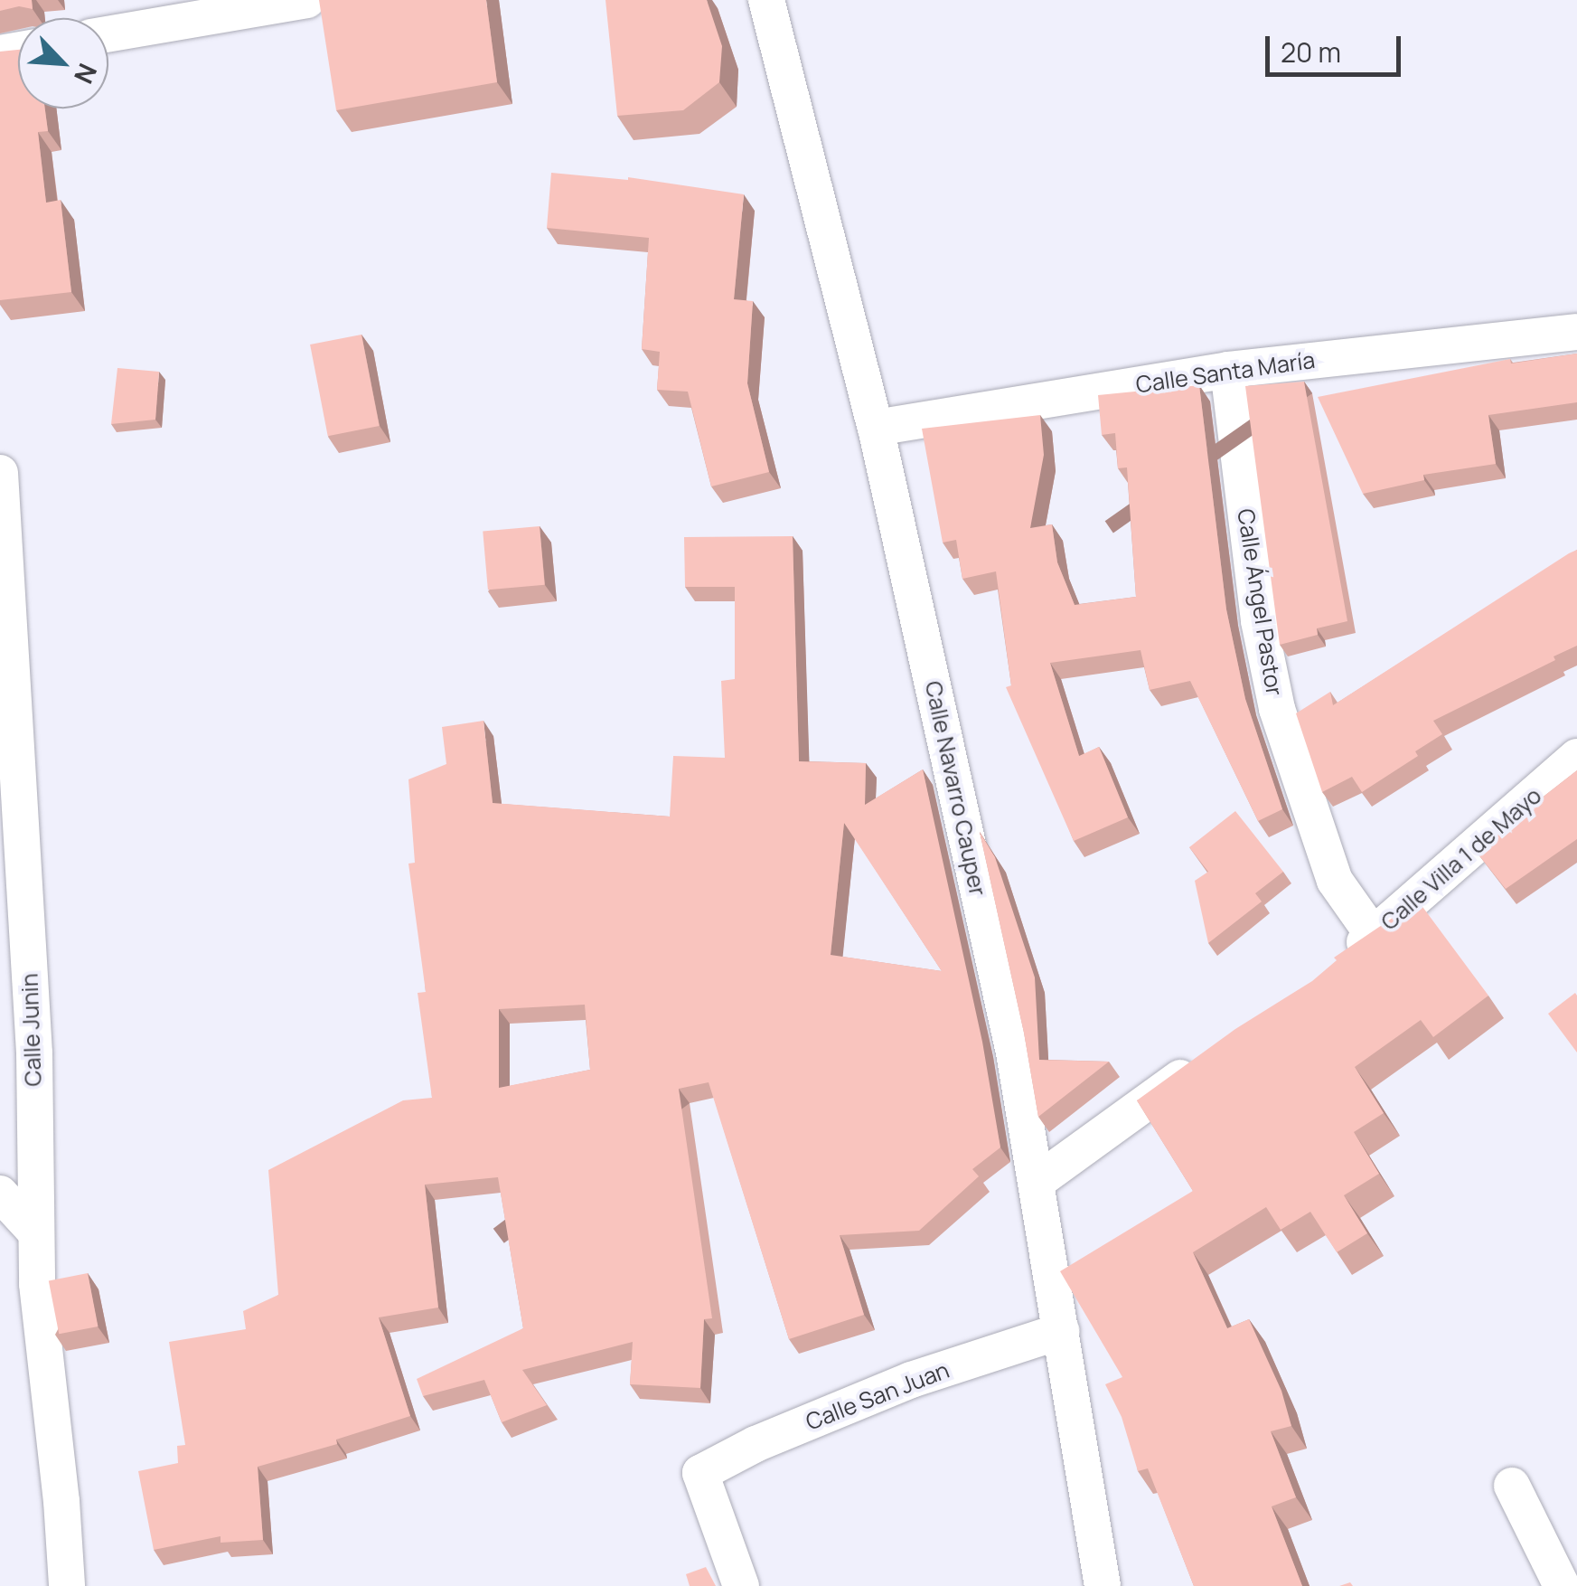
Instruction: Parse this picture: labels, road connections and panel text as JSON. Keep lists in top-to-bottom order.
{
  "streets": {
    "street": [
      "Calle Santa María",
      "Calle Ángel Pastor",
      "Calle Navarro Cauper",
      "Calle Villa 1 de Mayo",
      "Calle Junin",
      "Calle San Juan"
    ]
  },
  "crossings": [
    ["Calle Santa María", "Calle Ángel Pastor"],
    ["Calle Santa María", "Calle Navarro Cauper"],
    ["Calle Ángel Pastor", "Calle Villa 1 de Mayo"],
    ["Calle Navarro Cauper", "Calle San Juan"]
  ],
  "scale_bar": "20 m",
  "north": "bottom right"
}
